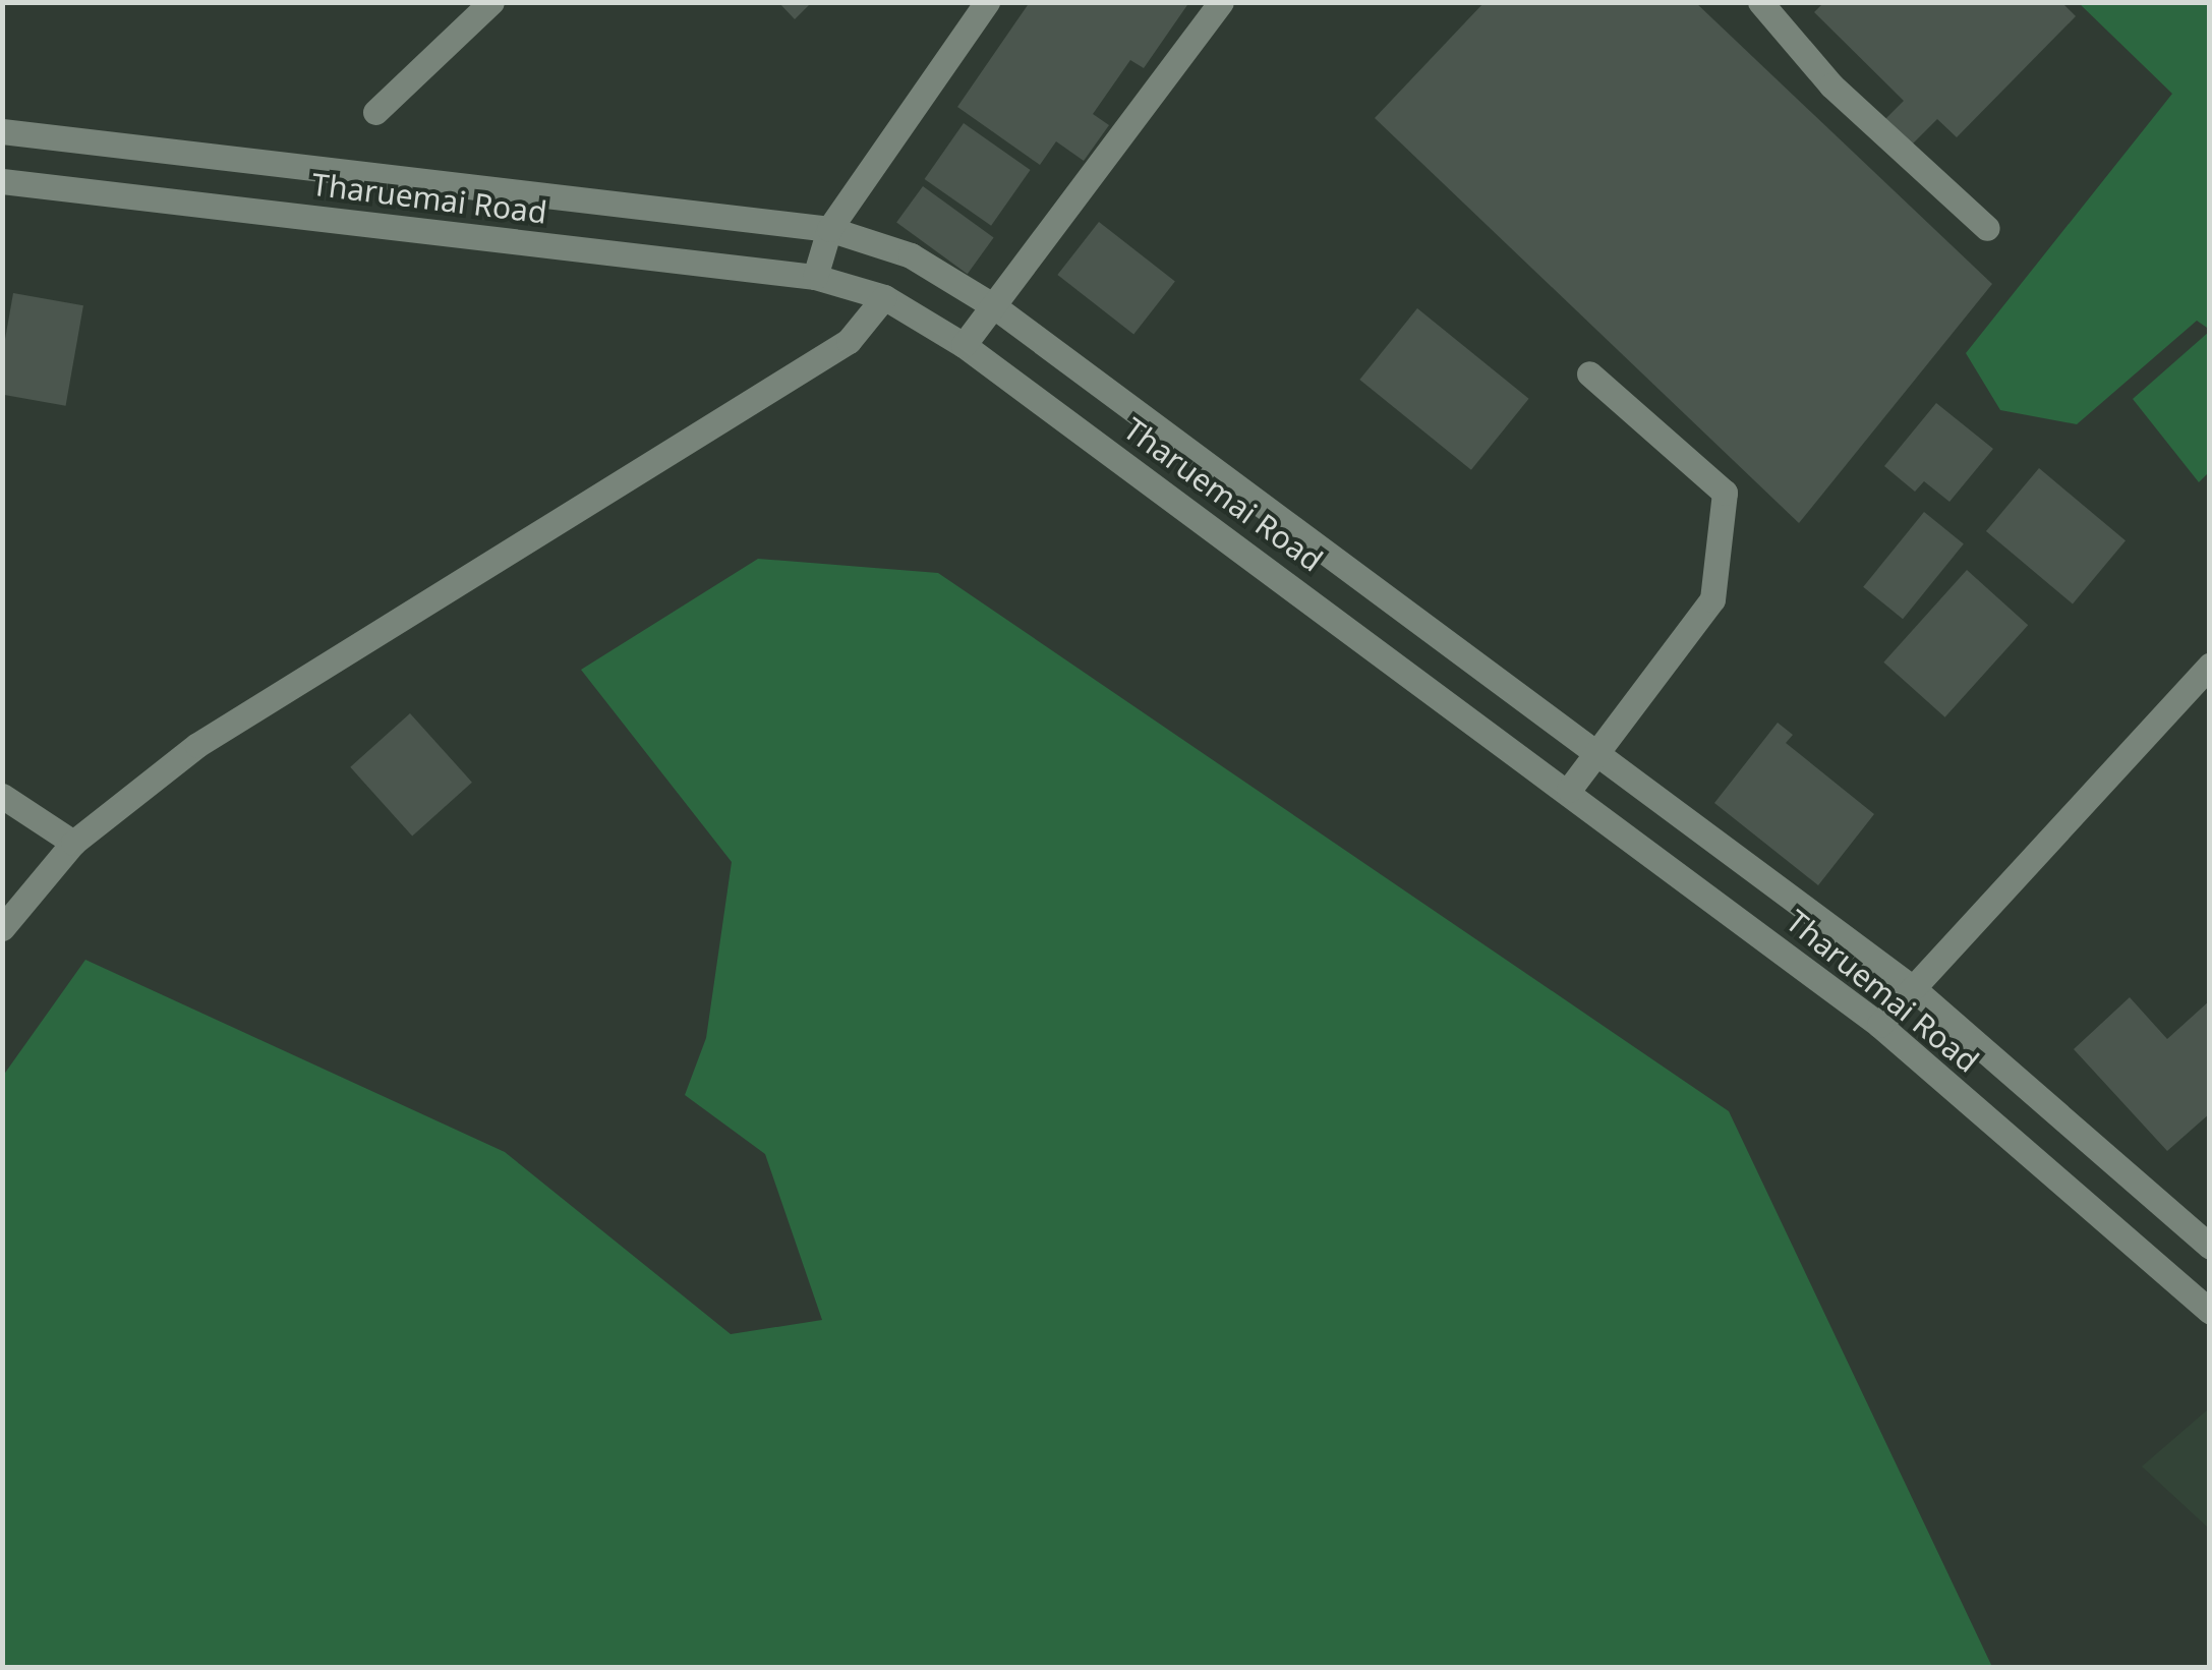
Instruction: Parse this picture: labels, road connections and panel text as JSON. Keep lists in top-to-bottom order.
{
  "streets": {
    "street": ["Tharuemai Road"]
  }
}
